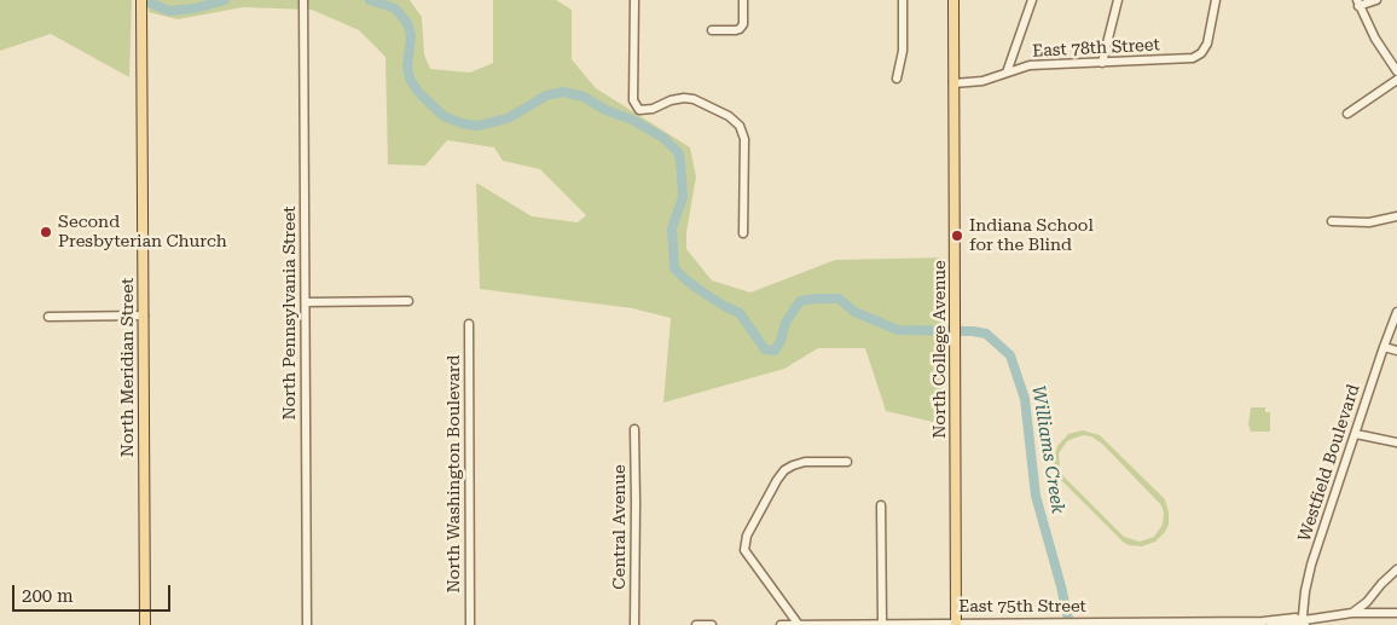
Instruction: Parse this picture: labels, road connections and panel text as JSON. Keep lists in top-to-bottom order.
{
  "streets": {
    "main road": ["North College Avenue", "North Meridian Street"],
    "street": [
      "East 78th Street",
      "North Pennsylvania Street",
      "Westfield Boulevard",
      "North Washington Boulevard",
      "Central Avenue",
      "East 75th Street"
    ]
  },
  "crossings": [
    ["East 78th Street", "North College Avenue"],
    ["North College Avenue", "East 75th Street"],
    ["Westfield Boulevard", "East 75th Street"]
  ],
  "water": ["Williams Creek"],
  "places": ["Second Presbyterian Church", "Indiana School for the Blind"],
  "scale_bar": "200 m"
}
